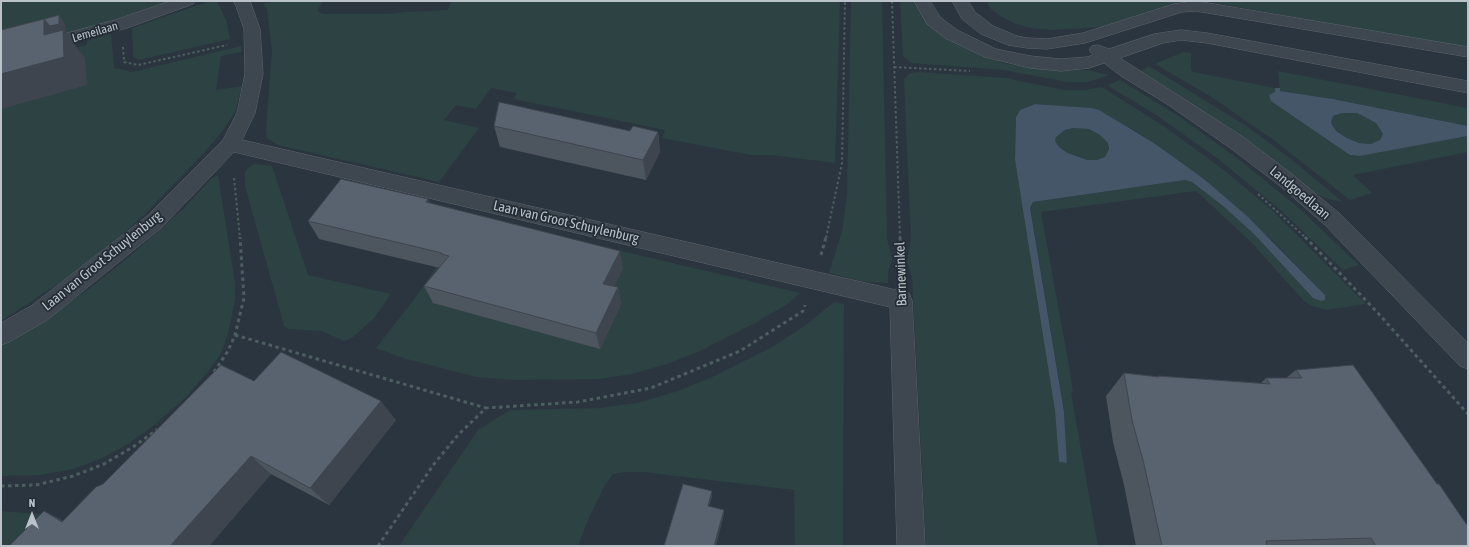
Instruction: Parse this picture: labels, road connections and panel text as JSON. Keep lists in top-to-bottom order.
{
  "streets": {
    "street": [
      "Lemeilaan",
      "Landgoedlaan",
      "Laan van Groot Schuylenburg",
      "Barnewinkel"
    ]
  },
  "crossings": [
    ["Laan van Groot Schuylenburg", "Barnewinkel"]
  ],
  "north": "top"
}
